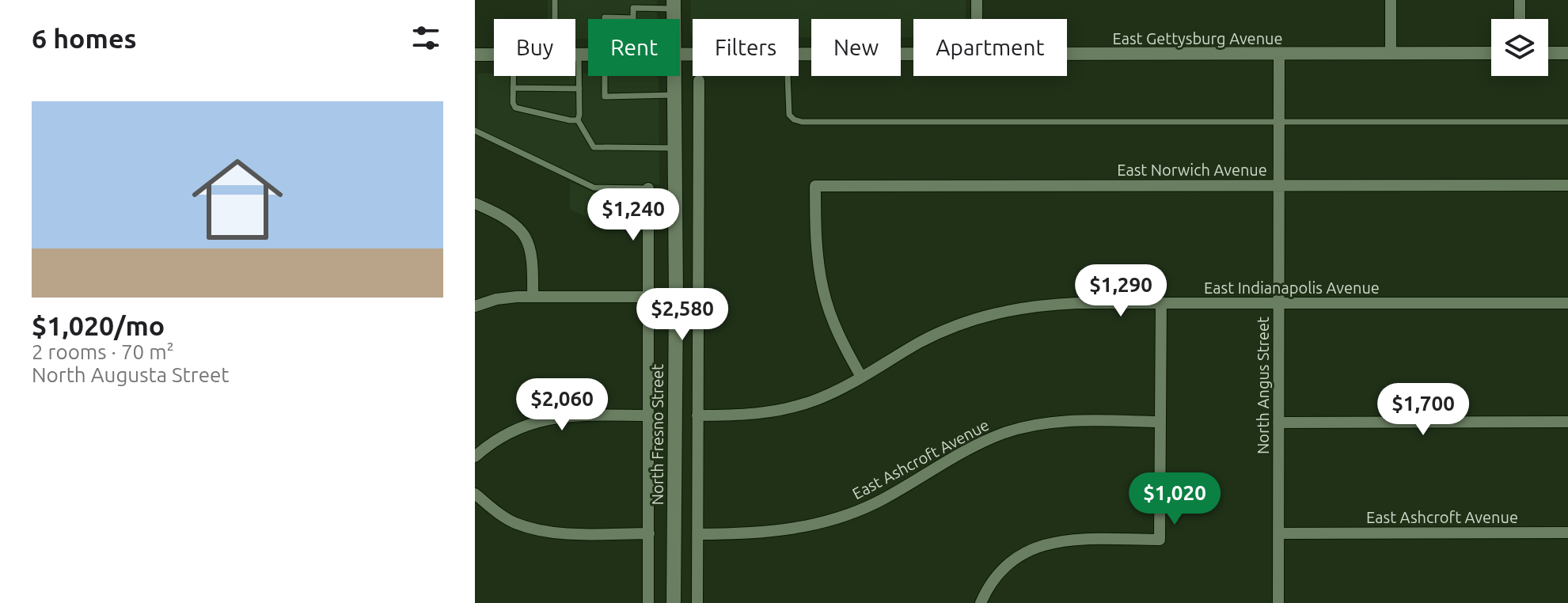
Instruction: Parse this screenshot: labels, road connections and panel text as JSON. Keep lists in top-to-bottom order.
{
  "streets": {
    "main road": ["North Fresno Street"],
    "street": [
      "East Gettysburg Avenue",
      "East Norwich Avenue",
      "East Indianapolis Avenue",
      "North Angus Street",
      "East Ashcroft Avenue"
    ]
  },
  "crossings": [
    ["East Gettysburg Avenue", "North Angus Street"],
    ["East Norwich Avenue", "East Indianapolis Avenue"],
    ["East Norwich Avenue", "North Angus Street"],
    ["East Indianapolis Avenue", "North Angus Street"],
    ["North Angus Street", "East Ashcroft Avenue"]
  ],
  "page": {
    "heading": "6 homes",
    "chip": [
      "Buy",
      "Rent",
      "Filters",
      "New",
      "Apartment"
    ],
    "list": [
      {
        "name": "$1,020/mo",
        "note": "2 rooms · 70 m² · North Augusta Street"
      }
    ],
    "price": [
      "$1,240",
      "$1,290",
      "$2,580",
      "$2,060",
      "$1,700",
      "$1,020"
    ]
  }
}
